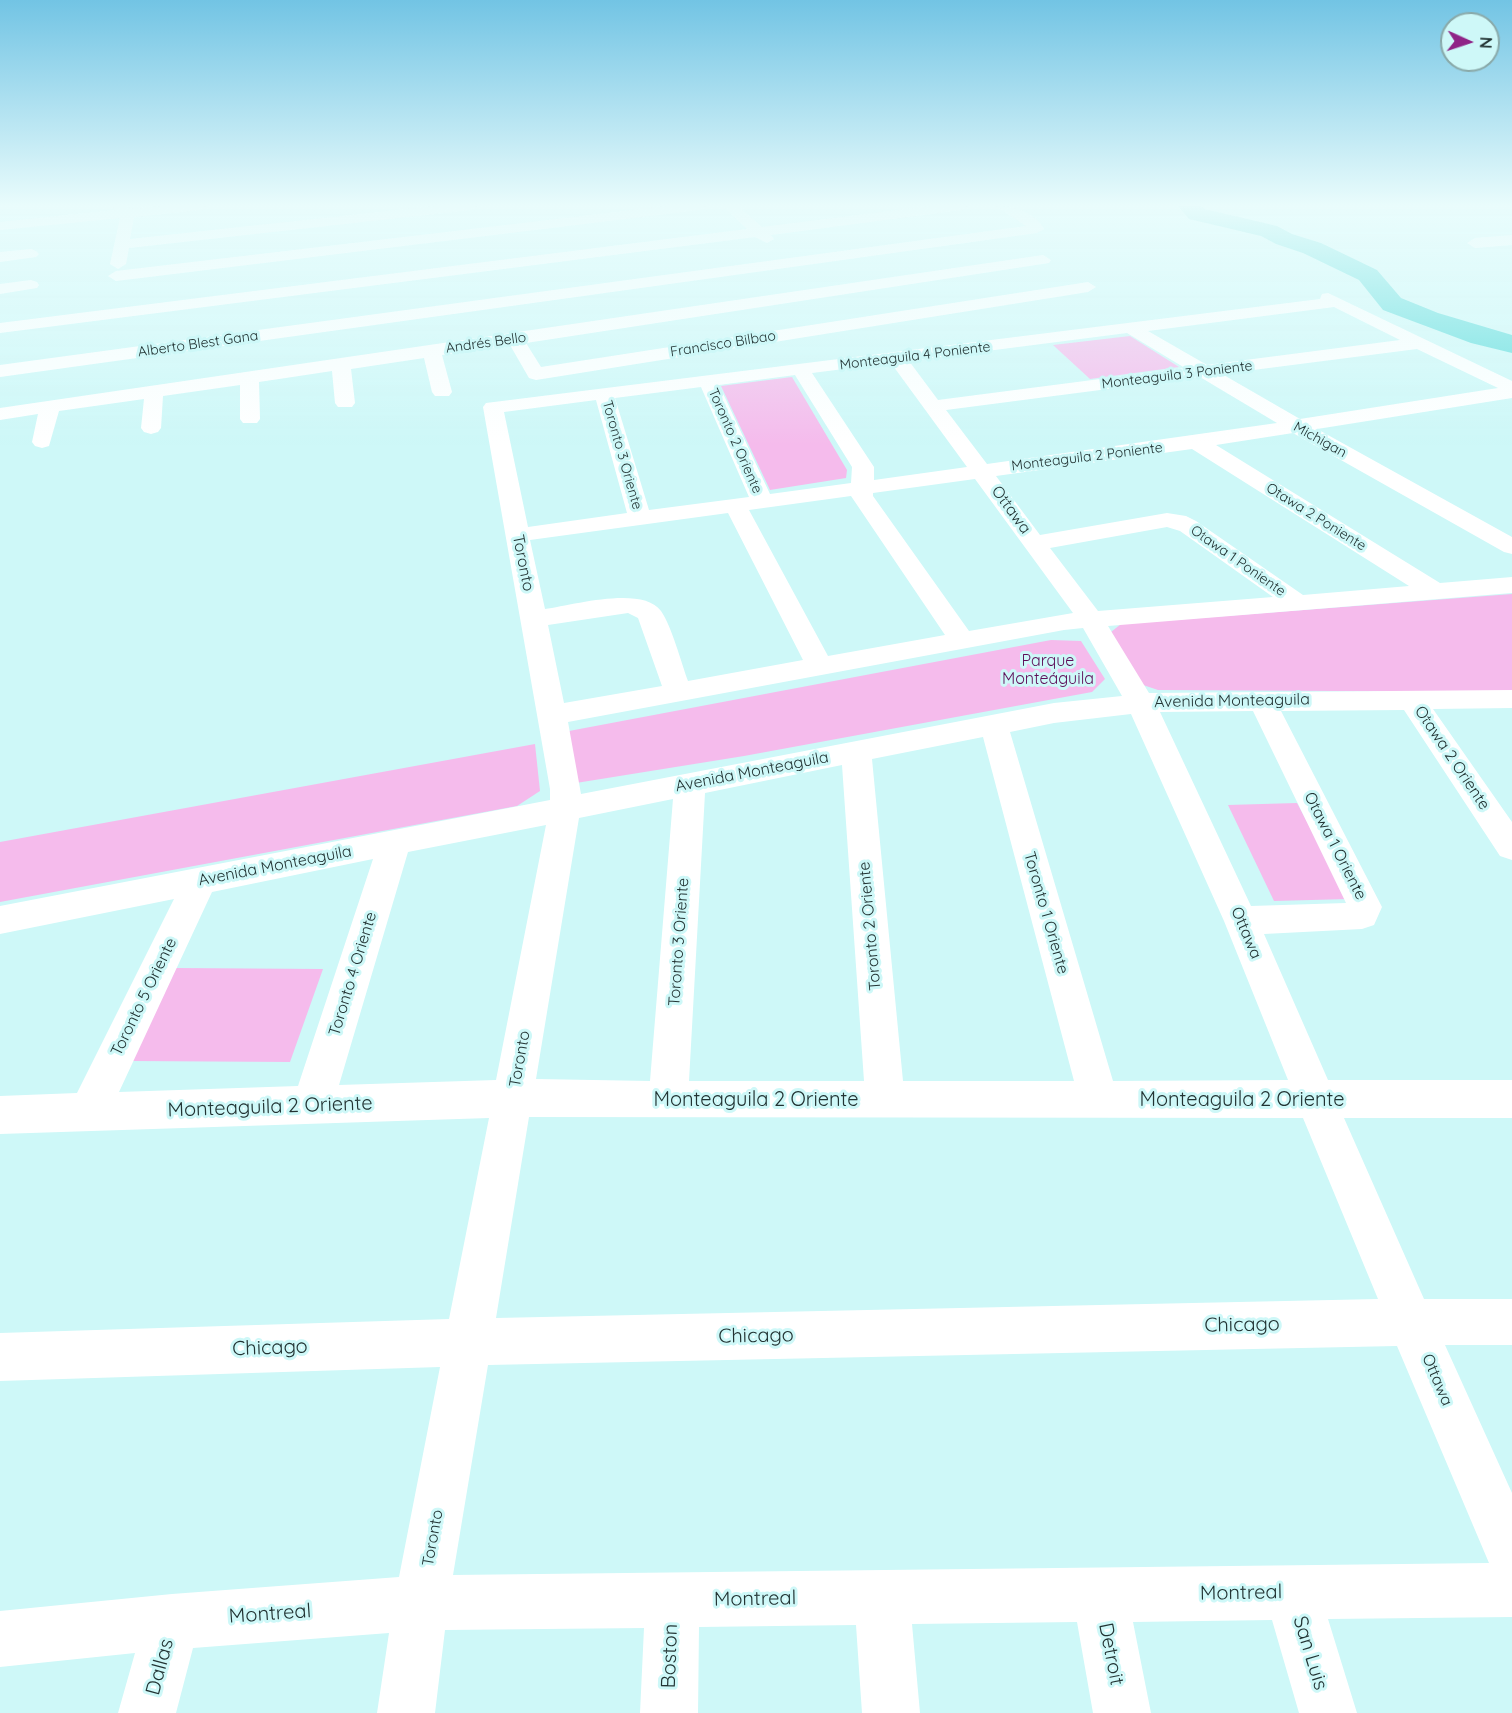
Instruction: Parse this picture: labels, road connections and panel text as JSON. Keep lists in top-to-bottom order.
{
  "streets": {
    "street": [
      "Andrés Bello",
      "Alberto Blest Gana",
      "Francisco Bilbao",
      "Monteaguila 4 Poniente",
      "Monteaguila 3 Poniente",
      "Michigan",
      "Toronto 2 Oriente",
      "Toronto 3 Oriente",
      "Monteaguila 2 Poniente",
      "Ottawa",
      "Otawa 2 Poniente",
      "Otawa 1 Poniente",
      "Toronto",
      "Avenida Monteaguila",
      "Otawa 2 Oriente",
      "Otawa 1 Oriente",
      "Toronto 1 Oriente",
      "Toronto 4 Oriente",
      "Toronto 5 Oriente",
      "Monteaguila 2 Oriente",
      "Chicago",
      "Montreal",
      "San Luis",
      "Detroit",
      "Boston",
      "Dallas"
    ]
  },
  "crossings": [
    ["Andrés Bello", "Francisco Bilbao"],
    ["Monteaguila 4 Poniente", "Monteaguila 3 Poniente"],
    ["Monteaguila 4 Poniente", "Michigan"],
    ["Monteaguila 4 Poniente", "Toronto 2 Oriente"],
    ["Monteaguila 4 Poniente", "Toronto 3 Oriente"],
    ["Monteaguila 4 Poniente", "Ottawa"],
    ["Monteaguila 4 Poniente", "Toronto"],
    ["Monteaguila 3 Poniente", "Michigan"],
    ["Monteaguila 3 Poniente", "Ottawa"],
    ["Michigan", "Monteaguila 2 Poniente"],
    ["Toronto 2 Oriente", "Monteaguila 2 Poniente"],
    ["Toronto 2 Oriente", "Avenida Monteaguila"],
    ["Toronto 2 Oriente", "Monteaguila 2 Oriente"],
    ["Toronto 3 Oriente", "Monteaguila 2 Poniente"],
    ["Toronto 3 Oriente", "Avenida Monteaguila"],
    ["Toronto 3 Oriente", "Monteaguila 2 Oriente"],
    ["Monteaguila 2 Poniente", "Ottawa"],
    ["Monteaguila 2 Poniente", "Otawa 2 Poniente"],
    ["Monteaguila 2 Poniente", "Toronto"],
    ["Ottawa", "Otawa 1 Poniente"],
    ["Ottawa", "Avenida Monteaguila"],
    ["Ottawa", "Otawa 1 Oriente"],
    ["Ottawa", "Monteaguila 2 Oriente"],
    ["Ottawa", "Chicago"],
    ["Toronto", "Avenida Monteaguila"],
    ["Toronto", "Monteaguila 2 Oriente"],
    ["Toronto", "Chicago"],
    ["Toronto", "Montreal"],
    ["Avenida Monteaguila", "Otawa 2 Oriente"],
    ["Avenida Monteaguila", "Otawa 1 Oriente"],
    ["Avenida Monteaguila", "Toronto 1 Oriente"],
    ["Avenida Monteaguila", "Toronto 4 Oriente"],
    ["Avenida Monteaguila", "Toronto 5 Oriente"],
    ["Toronto 1 Oriente", "Monteaguila 2 Oriente"],
    ["Toronto 4 Oriente", "Monteaguila 2 Oriente"],
    ["Toronto 5 Oriente", "Monteaguila 2 Oriente"],
    ["Montreal", "San Luis"],
    ["Montreal", "Detroit"],
    ["Montreal", "Boston"],
    ["Montreal", "Dallas"]
  ],
  "parks": ["Parque Monteáguila"],
  "north": "right"
}
